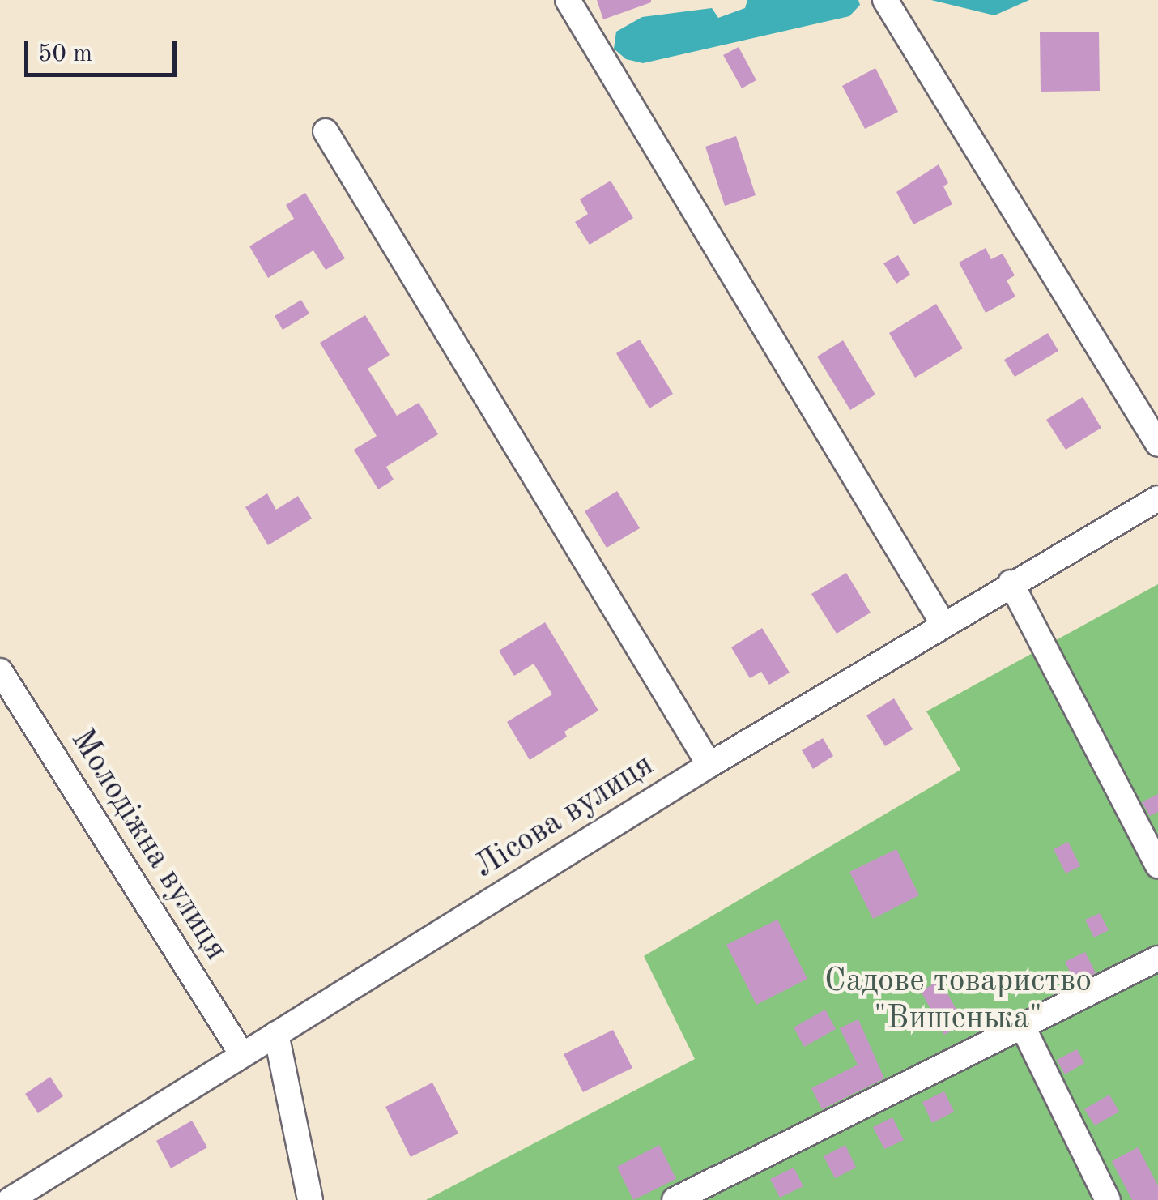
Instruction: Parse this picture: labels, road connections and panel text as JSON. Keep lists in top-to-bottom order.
{
  "streets": {
    "street": ["Лісова вулиця", "Молодіжна вулиця"]
  },
  "crossings": [
    ["Лісова вулиця", "Молодіжна вулиця"]
  ],
  "parks": ["Садове товариство \"Вишенька\""],
  "scale_bar": "50 m"
}
